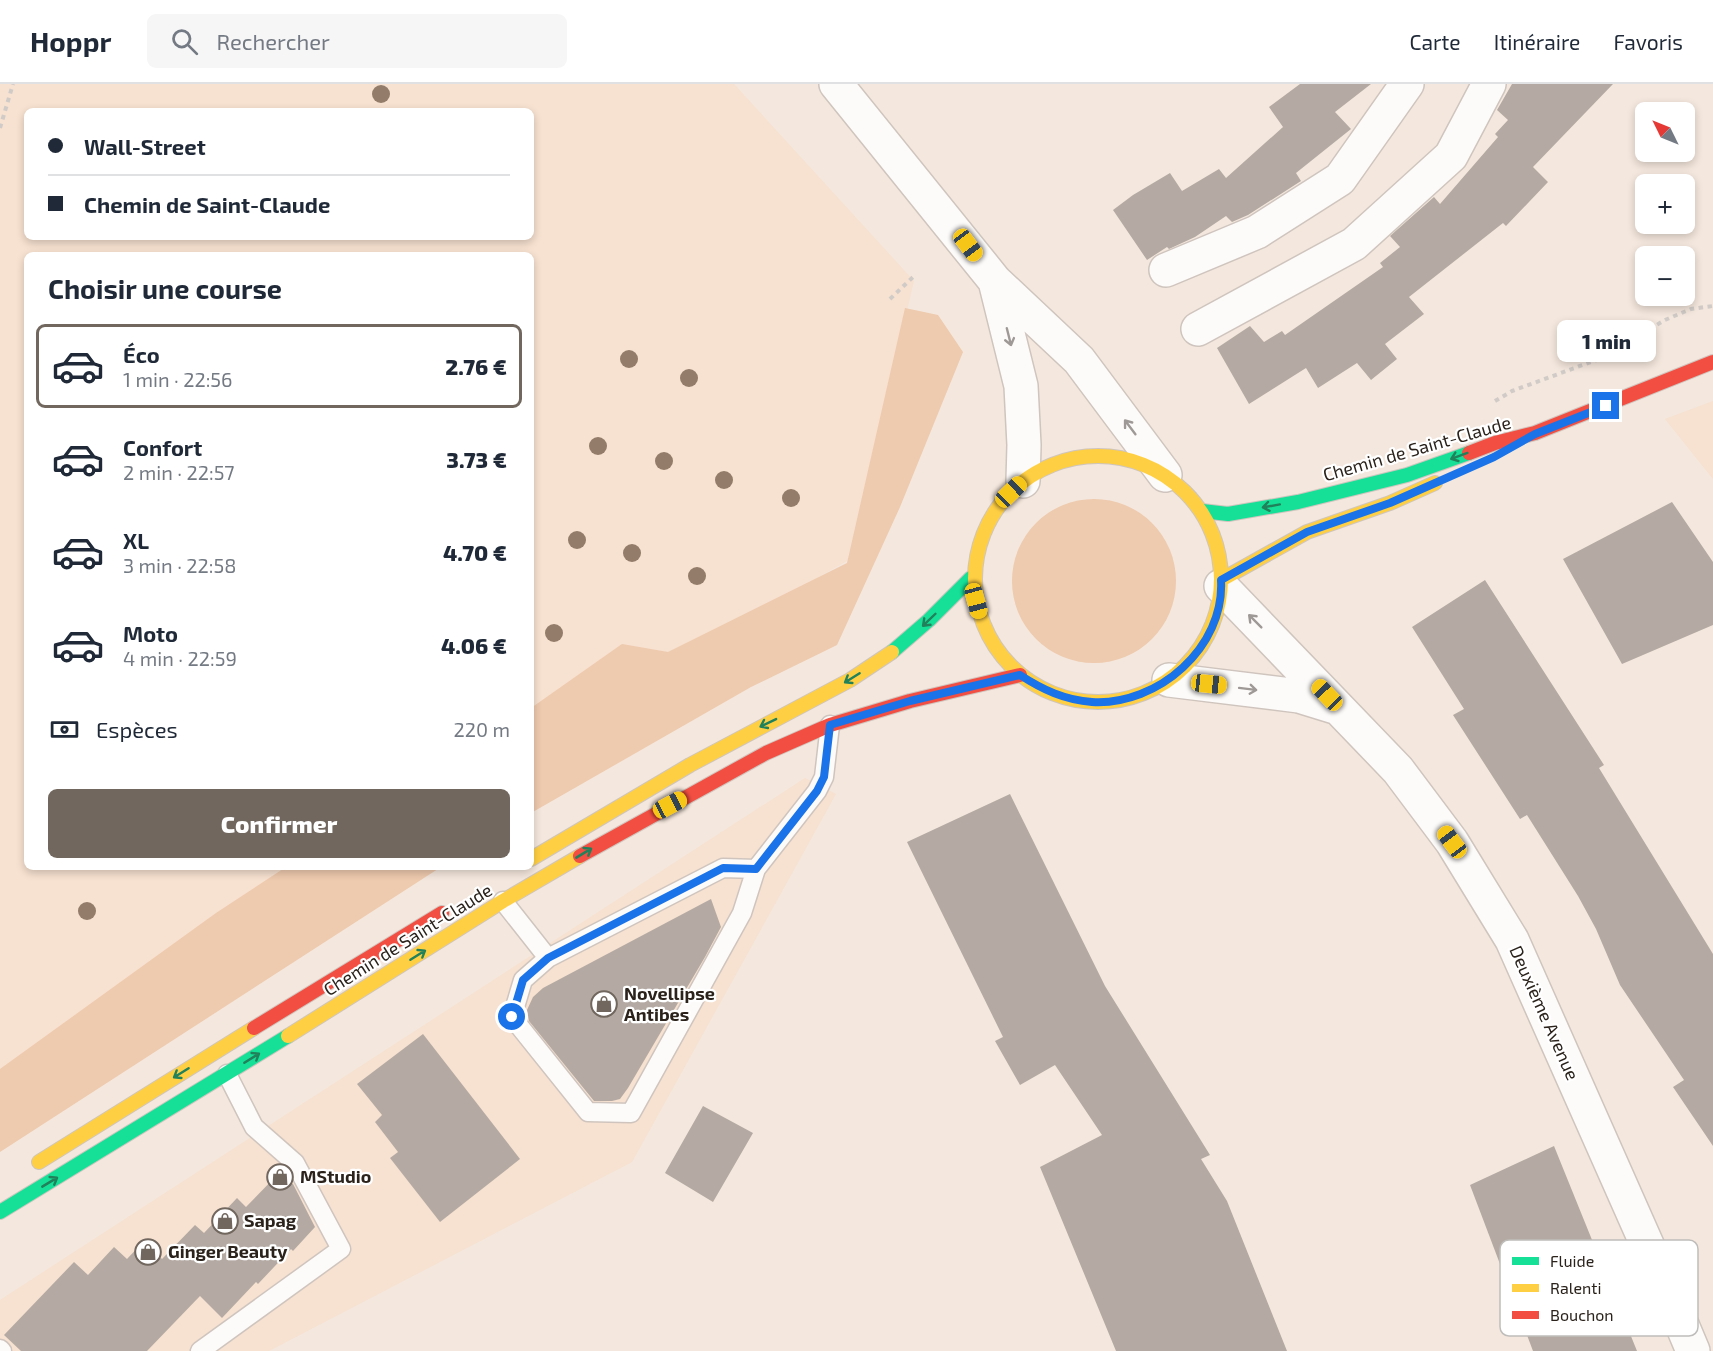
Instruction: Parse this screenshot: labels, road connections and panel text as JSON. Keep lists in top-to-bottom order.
{
  "streets": {
    "street": ["Chemin de Saint-Claude", "Deuxième Avenue"]
  },
  "crossings": [
    ["Chemin de Saint-Claude", "Deuxième Avenue"]
  ],
  "places": {
    "shop": [
      "Novellipse Antibes",
      "MStudio",
      "Sapag",
      "Ginger Beauty"
    ]
  },
  "legend": ["Fluide", "Ralenti", "Bouchon"],
  "north": "top left",
  "page": {
    "header": "Hoppr",
    "search": "Rechercher",
    "nav": ["Carte", "Itinéraire", "Favoris"],
    "map_buttons": ["+", "−"],
    "banner": ["Wall-Street", "Chemin de Saint-Claude"],
    "heading": "Choisir une course",
    "bubble": "1 min",
    "list": [
      {
        "name": "Éco",
        "note": "1 min · 22:56",
        "value": "2.76 €"
      },
      {
        "name": "Confort",
        "note": "2 min · 22:57",
        "value": "3.73 €"
      },
      {
        "name": "XL",
        "note": "3 min · 22:58",
        "value": "4.70 €"
      },
      {
        "name": "Moto",
        "note": "4 min · 22:59",
        "value": "4.06 €"
      }
    ],
    "pay": ["Espèces", "220 m"],
    "buttons": "Confirmer"
  }
}
